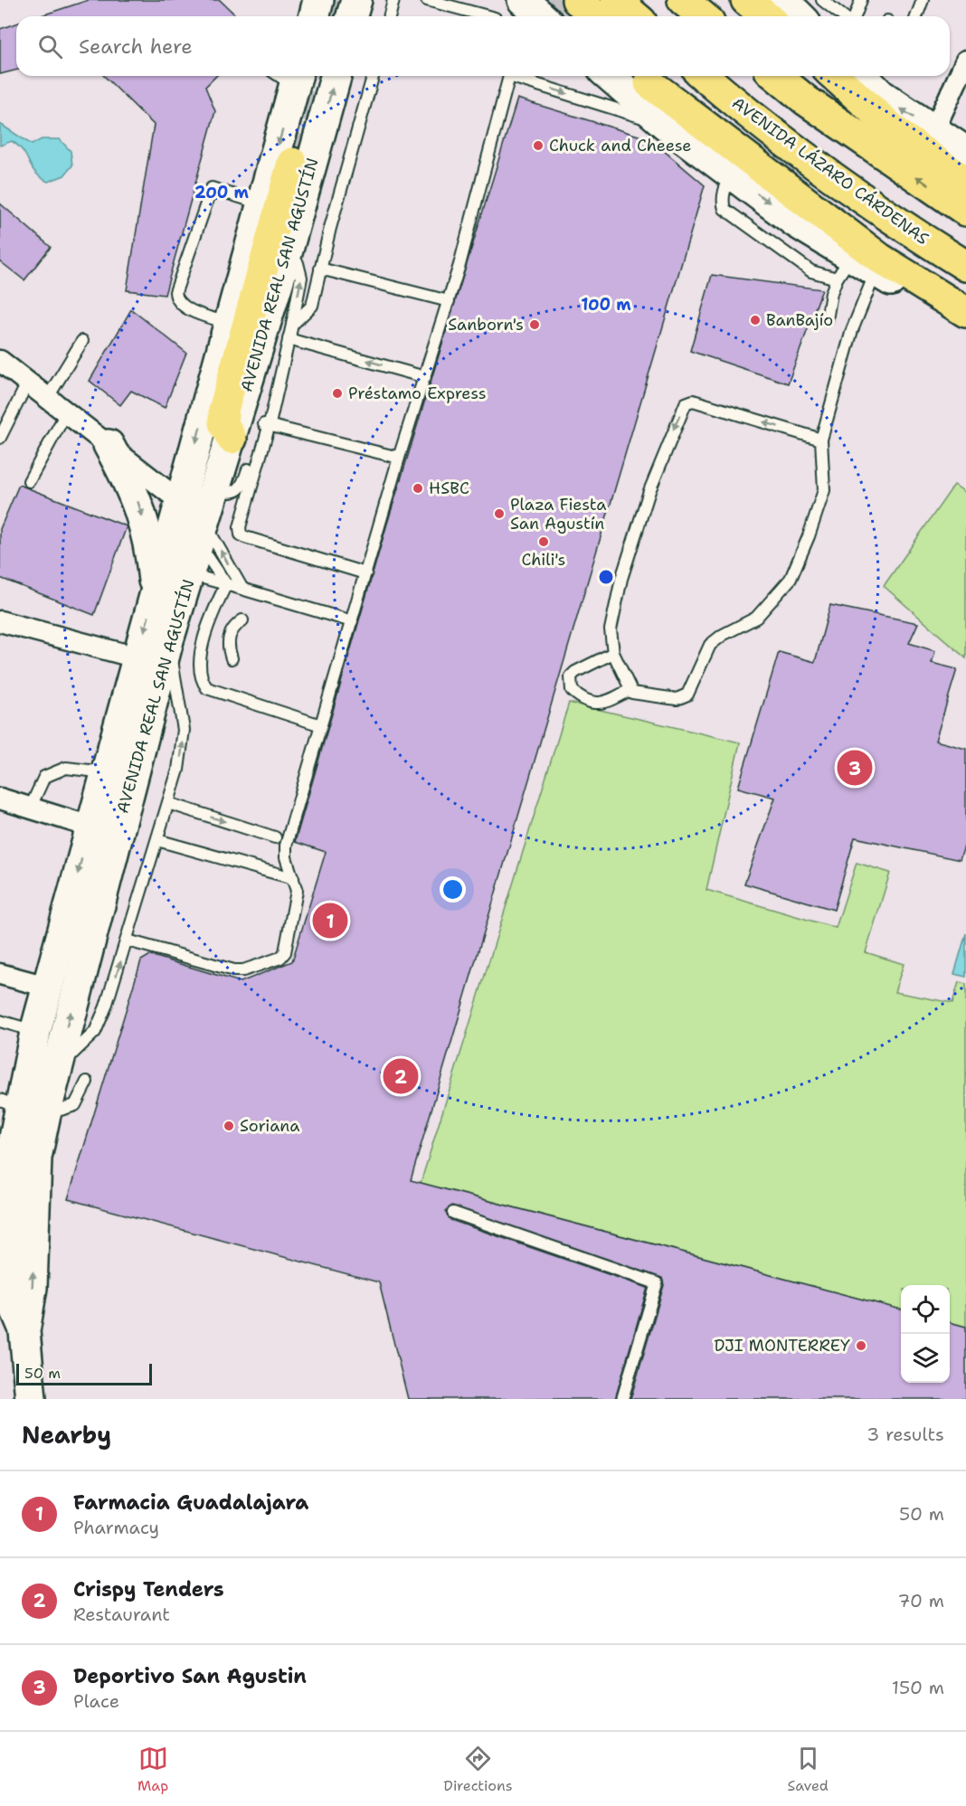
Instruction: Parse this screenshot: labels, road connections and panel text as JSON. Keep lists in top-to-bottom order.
{
  "streets": {
    "main road": ["AVENIDA LÁZARO CÁRDENAS", "AVENIDA REAL SAN AGUSTÍN"]
  },
  "places": [
    "Chuck and Cheese",
    "BanBajío",
    "Sanborn's",
    "Préstamo Express",
    "HSBC",
    "Plaza Fiesta San Agustín",
    "Chili's",
    "Soriana",
    "DJI MONTERREY"
  ],
  "scale_bar": "50 m",
  "page": {
    "search": "Search here",
    "pins": ["3", "1", "2"],
    "scale": "50 m",
    "heading": ["Nearby", "3 results"],
    "list": [
      {
        "mark": "1",
        "name": "Farmacia Guadalajara",
        "note": "Pharmacy",
        "value": "50 m"
      },
      {
        "mark": "2",
        "name": "Crispy Tenders",
        "note": "Restaurant",
        "value": "70 m"
      },
      {
        "mark": "3",
        "name": "Deportivo San Agustin",
        "note": "Place",
        "value": "150 m"
      }
    ],
    "nav": ["Map", "Directions", "Saved"]
  },
  "rings": ["200 m", "100 m"]
}
